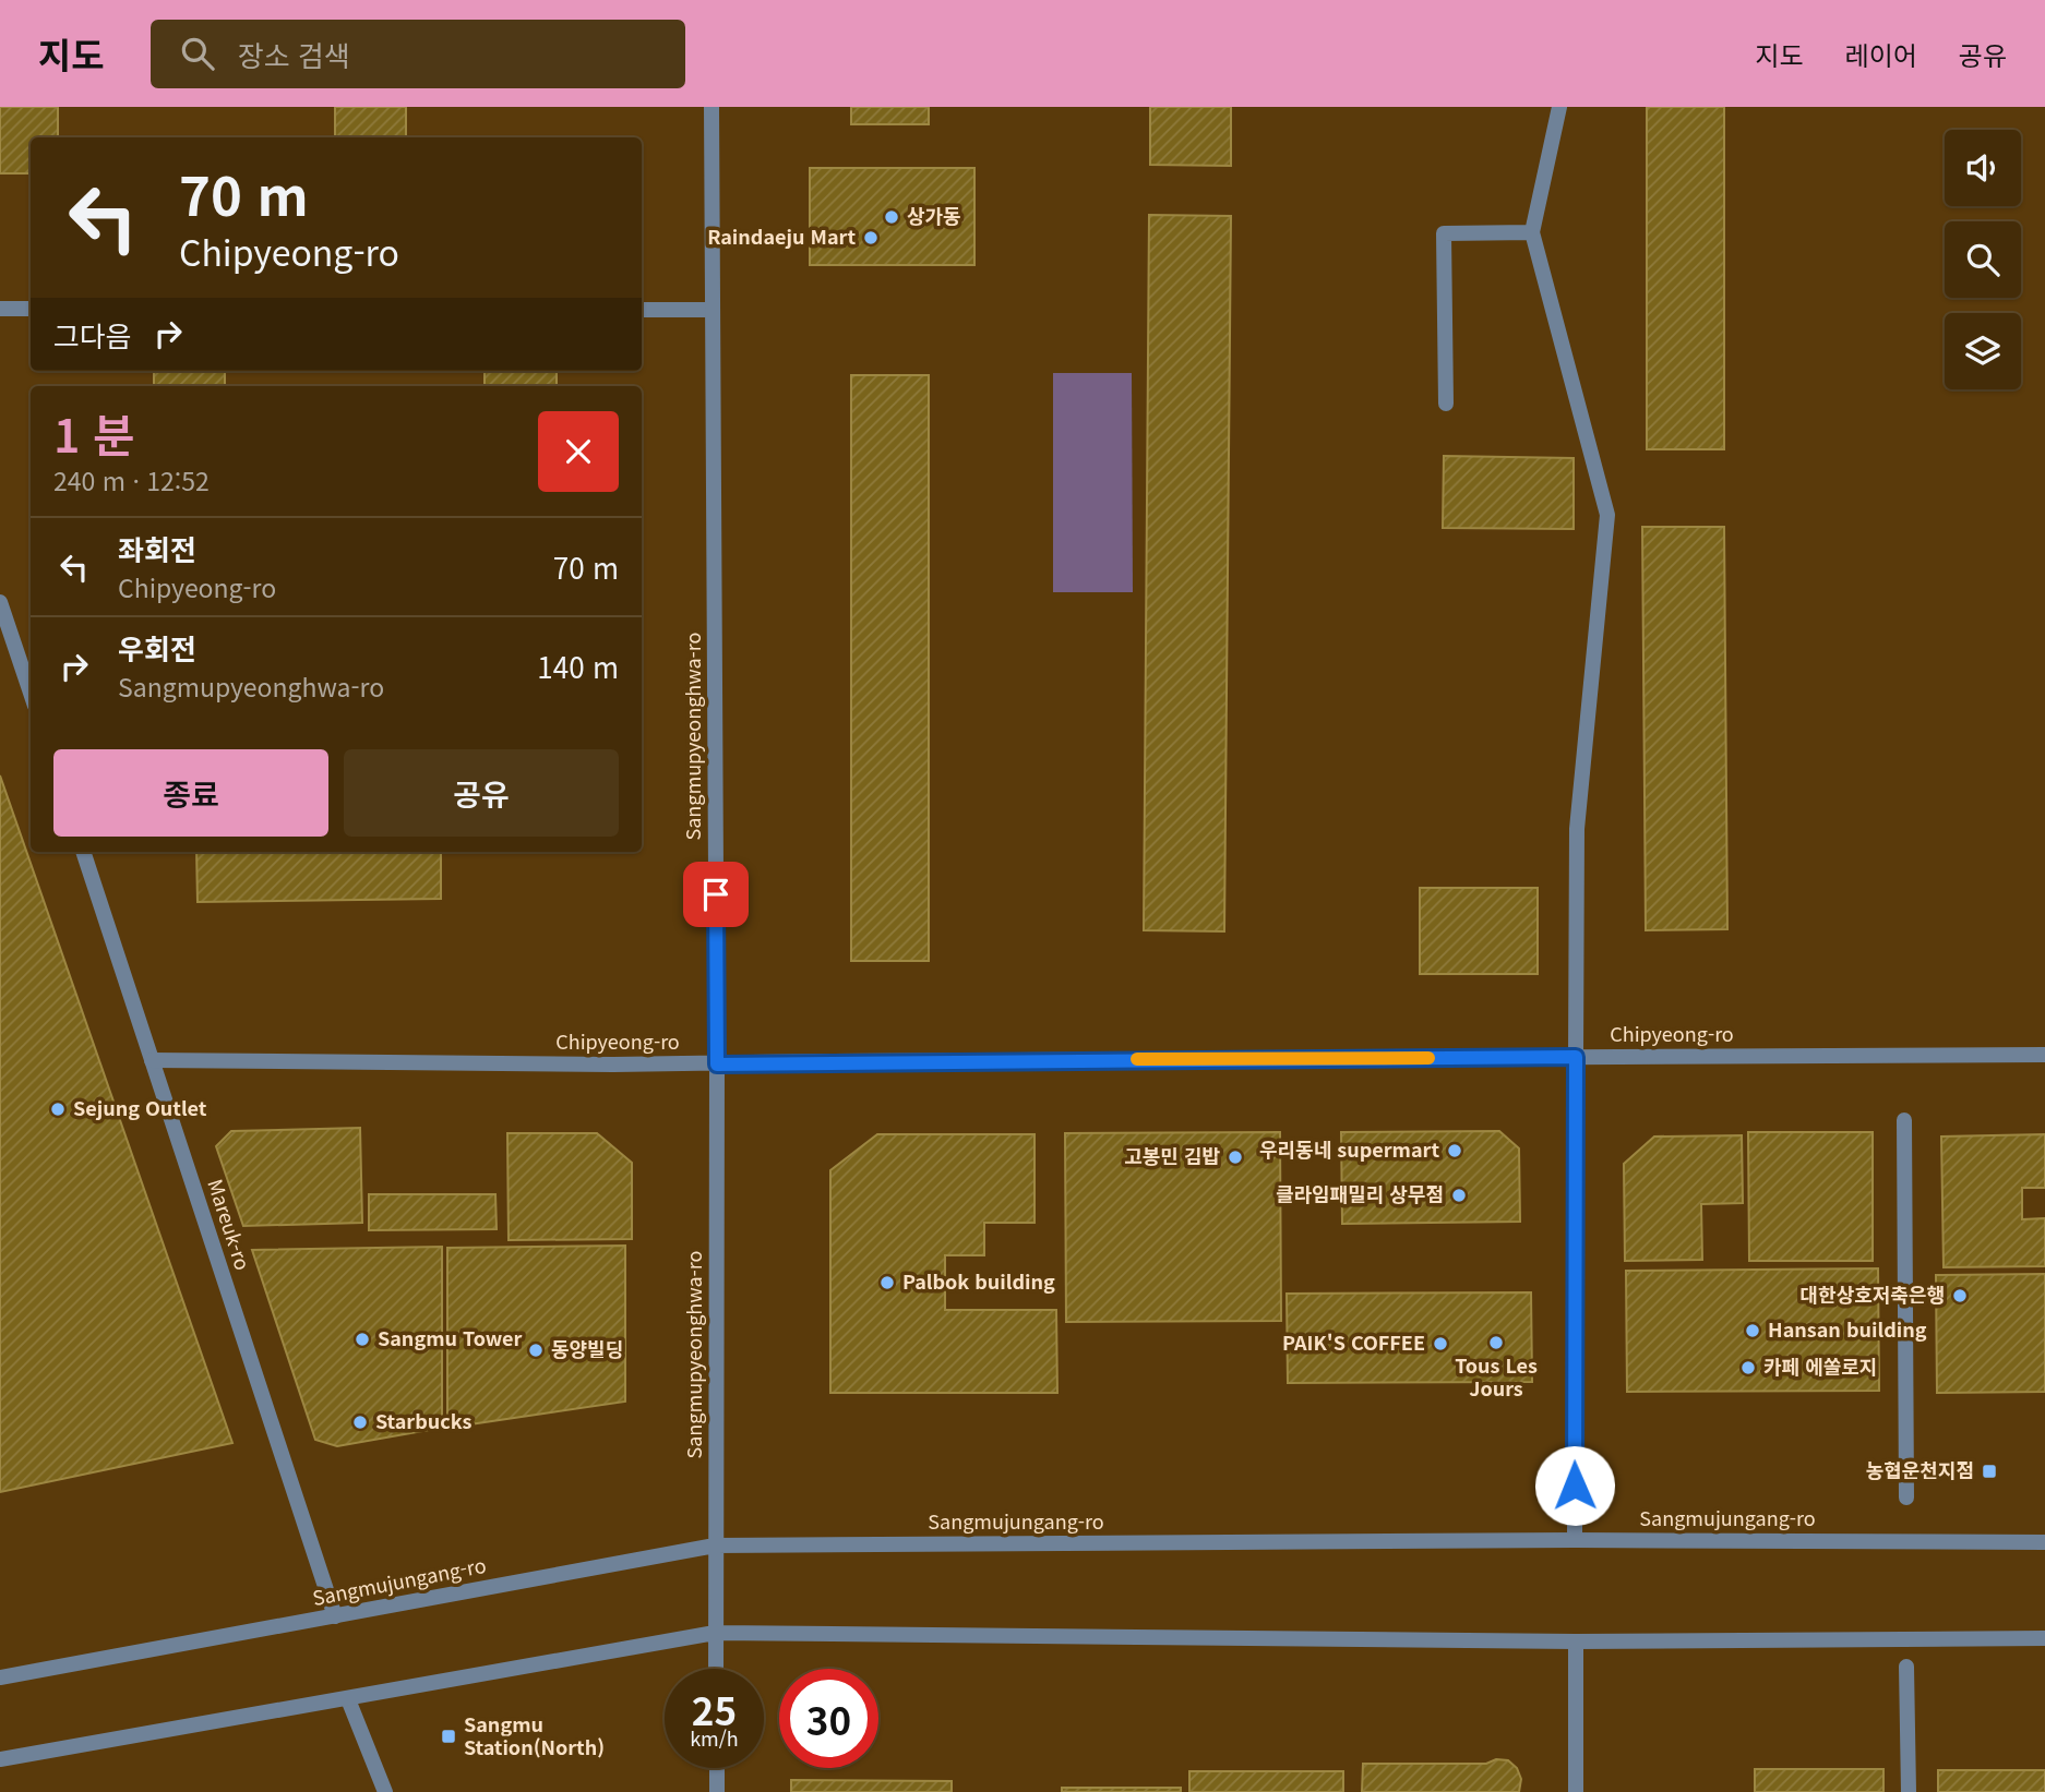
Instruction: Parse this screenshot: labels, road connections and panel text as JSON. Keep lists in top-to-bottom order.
{
  "streets": {
    "street": [
      "Sangmupyeonghwa-ro",
      "Chipyeong-ro",
      "Mareuk-ro",
      "Sangmujungang-ro"
    ]
  },
  "crossings": [
    ["Sangmupyeonghwa-ro", "Chipyeong-ro"],
    ["Sangmupyeonghwa-ro", "Sangmujungang-ro"],
    ["Chipyeong-ro", "Mareuk-ro"],
    ["Mareuk-ro", "Sangmujungang-ro"]
  ],
  "places": {
    "other": [
      "상가동",
      "Raindaeju Mart",
      "Sejung Outlet",
      "우리동네 supermart",
      "고봉민 김밥",
      "클라임패밀리 상무점",
      "Palbok building",
      "대한상호저축은행",
      "Hansan building",
      "Sangmu Tower",
      "Tous Les Jours",
      "PAIK'S COFFEE",
      "동양빌딩",
      "카페 에쏠로지",
      "Starbucks"
    ],
    "transit": ["농협운천지점", "Sangmu Station(North)"]
  },
  "page": {
    "header": "지도",
    "search": "장소 검색",
    "nav": ["지도", "레이어", "공유"],
    "turn": ["70 m", "Chipyeong-ro"],
    "then": "그다음",
    "heading": ["1 분", "240 m · 12:52"],
    "list": [
      {
        "name": "좌회전",
        "note": "Chipyeong-ro",
        "value": "70 m"
      },
      {
        "name": "우회전",
        "note": "Sangmupyeonghwa-ro",
        "value": "140 m"
      }
    ],
    "buttons": ["종료", "공유"],
    "speed": "25 km/h",
    "limit": "30"
  }
}
